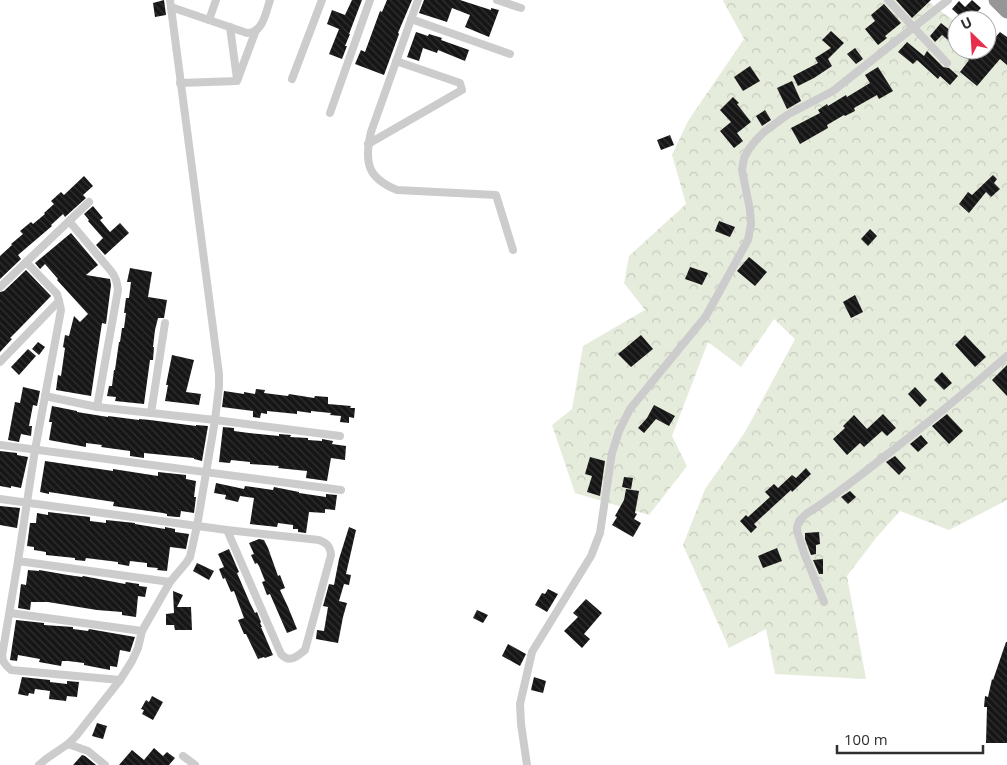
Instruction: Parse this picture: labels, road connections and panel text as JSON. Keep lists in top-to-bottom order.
{
  "scale_bar": "100 m",
  "north": "top left"
}
